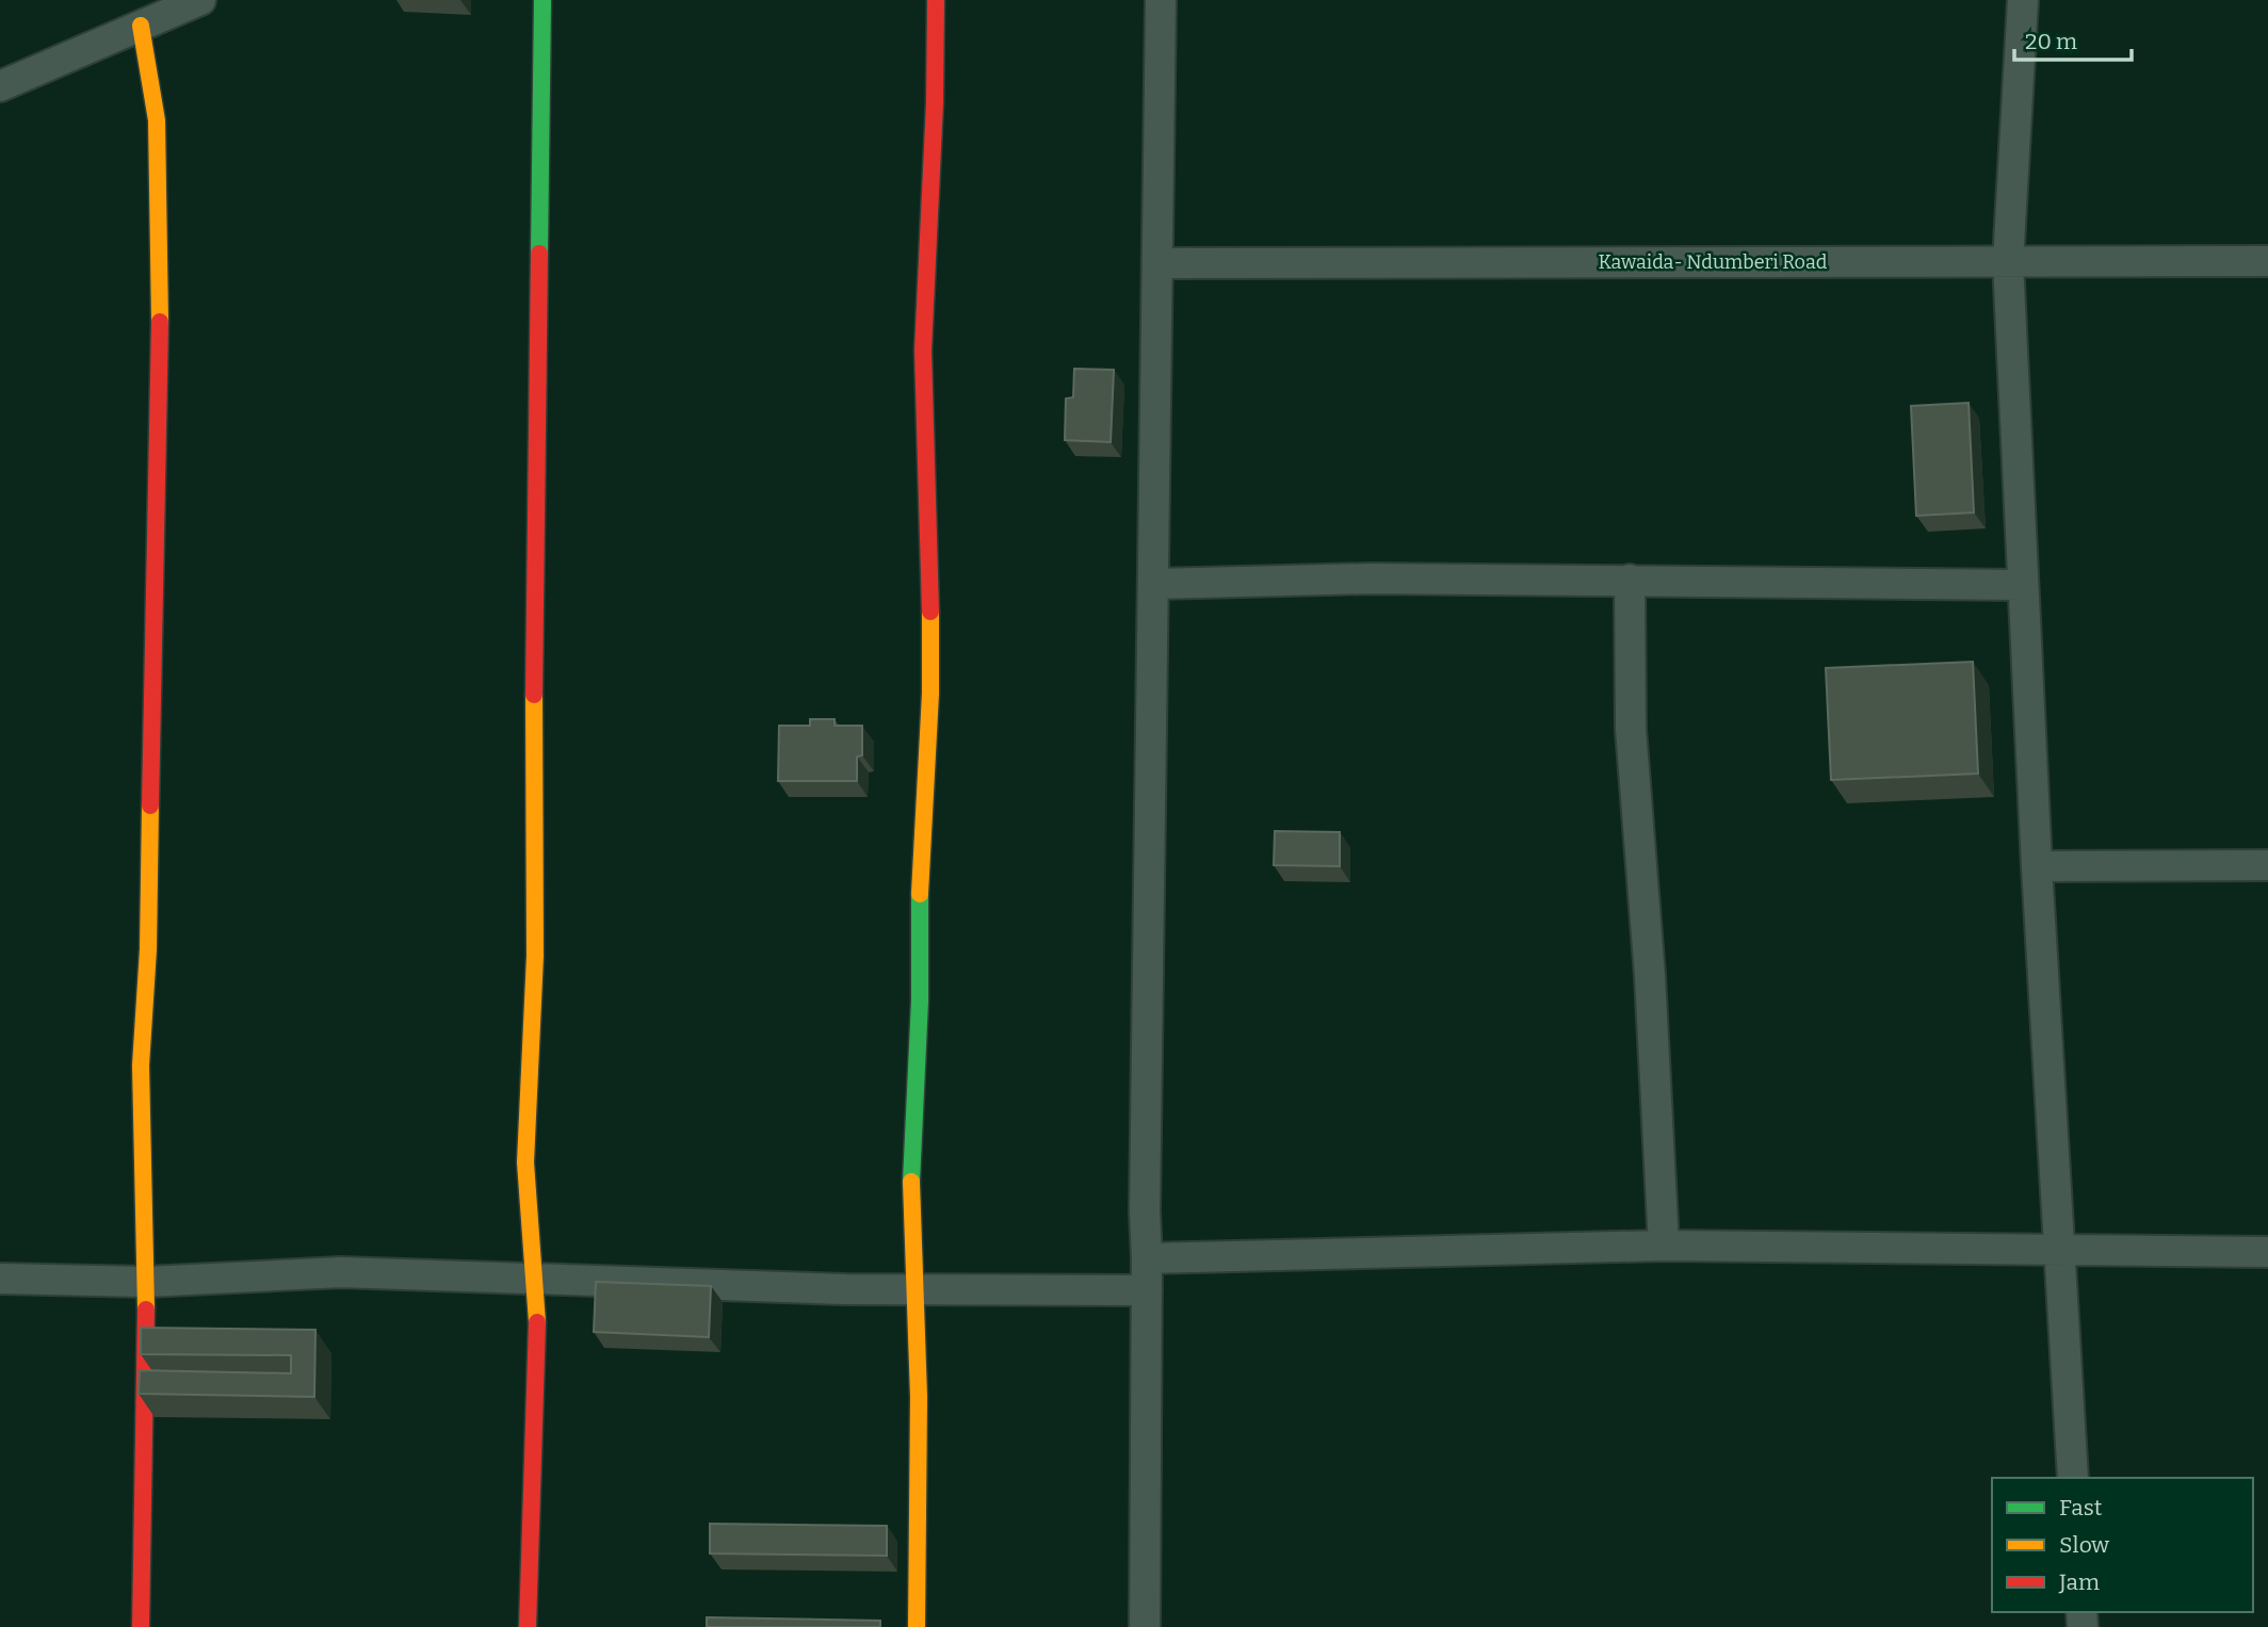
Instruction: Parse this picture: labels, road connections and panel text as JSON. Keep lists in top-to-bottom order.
{
  "streets": {
    "street": ["Kawaida- Ndumberi Road"]
  },
  "legend": ["Fast", "Slow", "Jam"],
  "scale_bar": "20 m"
}
